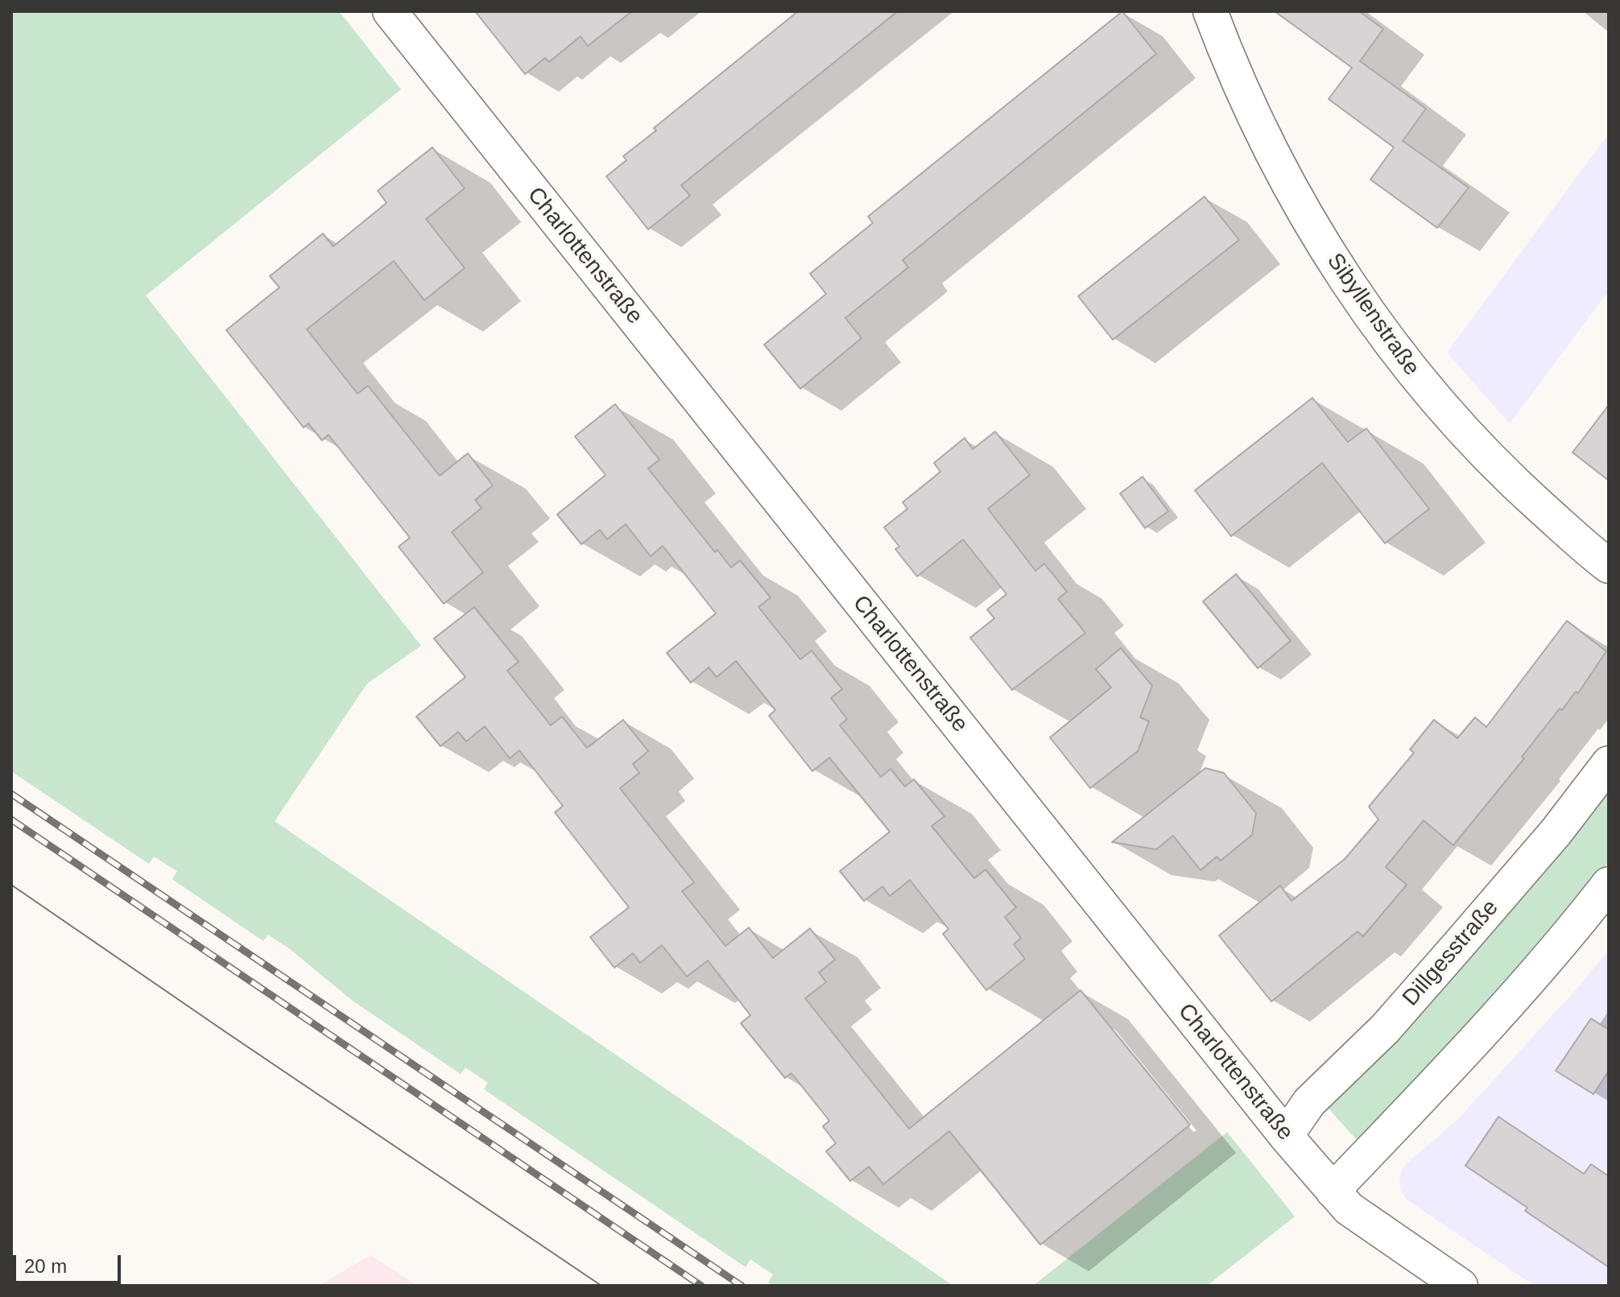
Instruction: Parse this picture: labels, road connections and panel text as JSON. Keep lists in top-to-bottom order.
{
  "streets": {
    "street": ["Charlottenstraße", "Sibyllenstraße", "Dillgesstraße"]
  },
  "crossings": [
    ["Charlottenstraße", "Dillgesstraße"]
  ],
  "scale_bar": "20 m"
}
